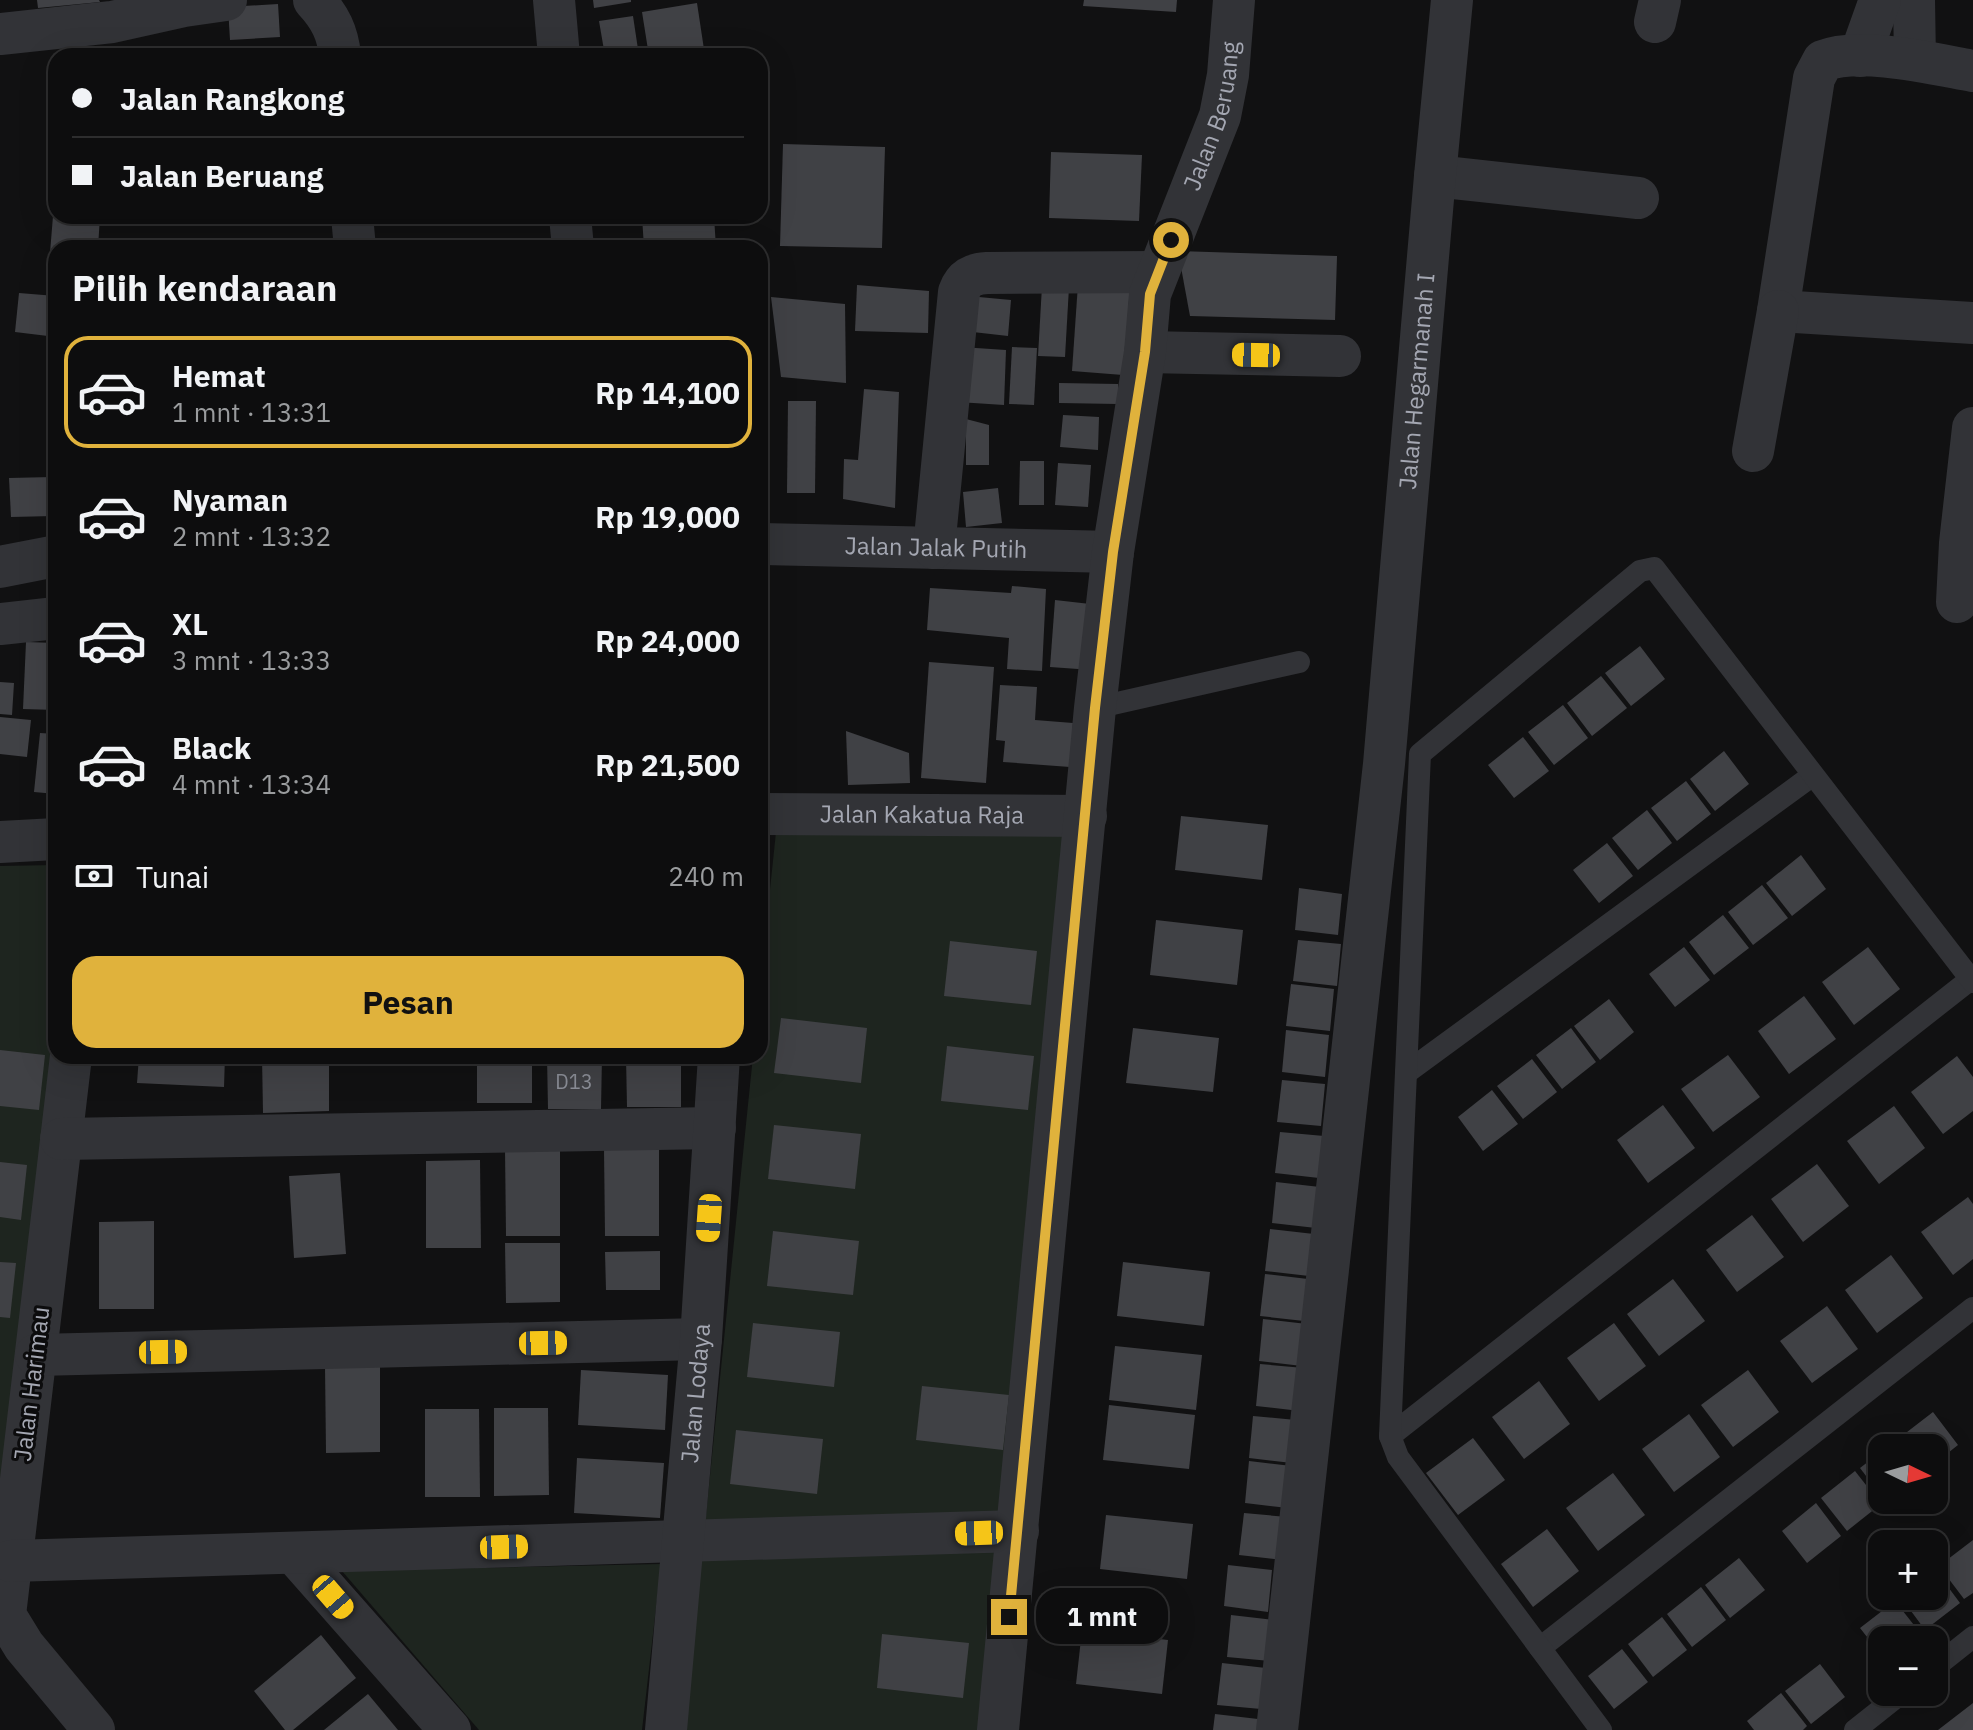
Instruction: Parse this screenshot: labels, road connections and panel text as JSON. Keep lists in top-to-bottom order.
{
  "streets": {
    "street": [
      "Jalan Beruang",
      "Jalan Hegarmanah I",
      "Jalan Jalak Putih",
      "Jalan Kakatua Raja",
      "Jalan Harimau",
      "Jalan Lodaya"
    ]
  },
  "crossings": [
    ["Jalan Beruang", "Jalan Jalak Putih"],
    ["Jalan Beruang", "Jalan Kakatua Raja"]
  ],
  "house_numbers": ["D13"],
  "north": "right",
  "page": {
    "banner": ["Jalan Rangkong", "Jalan Beruang"],
    "heading": "Pilih kendaraan",
    "list": [
      {
        "name": "Hemat",
        "note": "1 mnt · 13:31",
        "value": "Rp 14,100"
      },
      {
        "name": "Nyaman",
        "note": "2 mnt · 13:32",
        "value": "Rp 19,000"
      },
      {
        "name": "XL",
        "note": "3 mnt · 13:33",
        "value": "Rp 24,000"
      },
      {
        "name": "Black",
        "note": "4 mnt · 13:34",
        "value": "Rp 21,500"
      }
    ],
    "pay": ["Tunai", "240 m"],
    "buttons": "Pesan",
    "map_buttons": ["+", "−"],
    "bubble": "1 mnt"
  }
}
